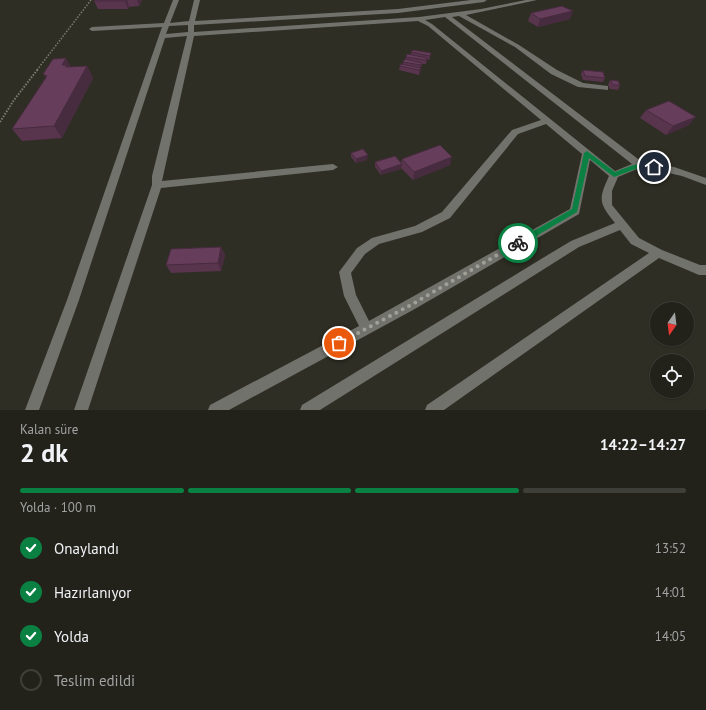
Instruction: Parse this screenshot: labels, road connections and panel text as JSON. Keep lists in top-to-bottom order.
{
  "north": "bottom",
  "page": {
    "heading": ["2 dk", "Kalan süre", "14:22–14:27"],
    "bar": "Yolda · 100 m",
    "list": [
      ["Onaylandı", "13:52"],
      ["Hazırlanıyor", "14:01"],
      ["Yolda", "14:05"],
      "Teslim edildi"
    ]
  }
}
